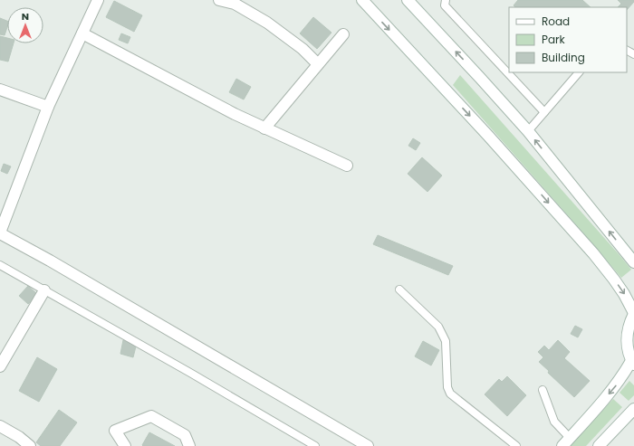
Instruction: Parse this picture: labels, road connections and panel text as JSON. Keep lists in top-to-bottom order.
{
  "legend": ["Road", "Park", "Building"],
  "north": "top"
}
